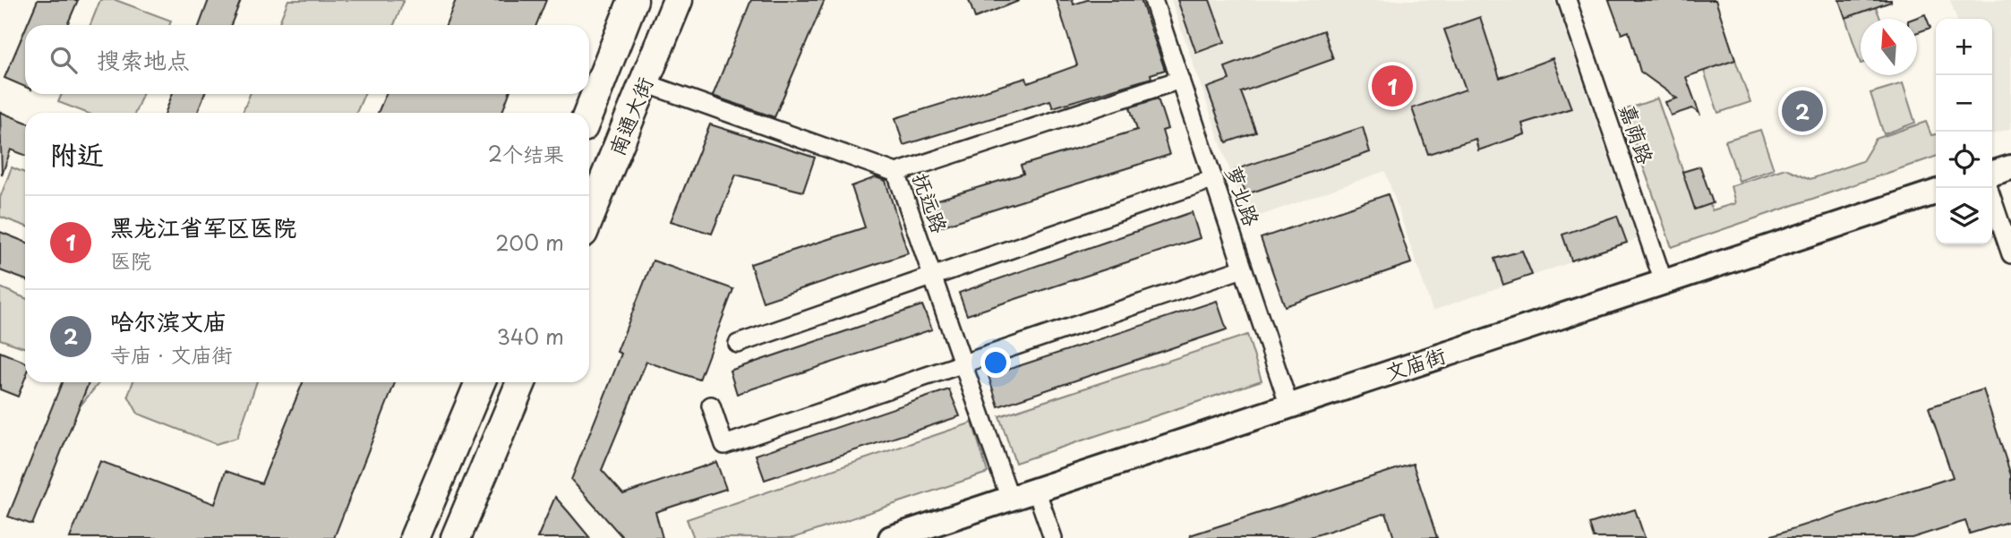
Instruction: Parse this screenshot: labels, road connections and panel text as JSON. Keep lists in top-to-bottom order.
{
  "streets": {
    "highway": ["南通大街"],
    "main road": ["文庙街"],
    "street": ["嘉荫路", "萝北路", "抚远路"]
  },
  "crossings": [
    ["南通大街", "抚远路"],
    ["嘉荫路", "文庙街"],
    ["萝北路", "文庙街"],
    ["抚远路", "文庙街"]
  ],
  "north": "top",
  "page": {
    "map_buttons": ["+", "−"],
    "search": "搜索地点",
    "pins": ["1", "2"],
    "heading": ["附近", "2个结果"],
    "list": [
      {
        "mark": "1",
        "name": "黑龙江省军区医院",
        "note": "医院",
        "value": "200 m"
      },
      {
        "mark": "2",
        "name": "哈尔滨文庙",
        "note": "寺庙 · 文庙街",
        "value": "340 m"
      }
    ]
  }
}
